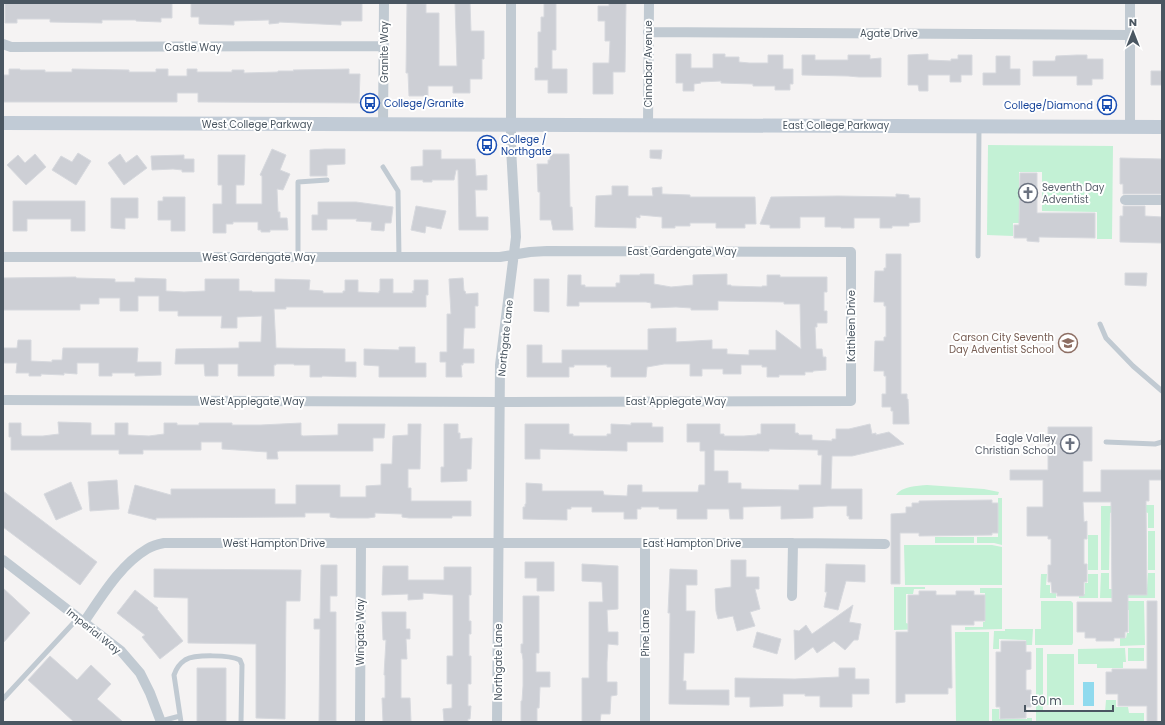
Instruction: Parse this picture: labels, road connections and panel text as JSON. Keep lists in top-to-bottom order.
{
  "streets": {
    "main road": ["West College Parkway", "East College Parkway"],
    "street": [
      "Agate Drive",
      "Castle Way",
      "Granite Way",
      "Cinnabar Avenue",
      "East Gardengate Way",
      "West Gardengate Way",
      "Kathleen Drive",
      "Northgate Lane",
      "West Applegate Way",
      "East Applegate Way",
      "West Hampton Drive",
      "East Hampton Drive",
      "Imperial Way",
      "Wingate Way",
      "Pine Lane"
    ]
  },
  "crossings": [
    ["Agate Drive", "Cinnabar Avenue"],
    ["Castle Way", "Granite Way"],
    ["Granite Way", "West College Parkway"],
    ["Cinnabar Avenue", "East College Parkway"],
    ["West College Parkway", "East College Parkway"],
    ["West College Parkway", "Northgate Lane"],
    ["East College Parkway", "Northgate Lane"],
    ["East Gardengate Way", "West Gardengate Way"],
    ["East Gardengate Way", "Kathleen Drive"],
    ["East Gardengate Way", "Northgate Lane"],
    ["West Gardengate Way", "Northgate Lane"],
    ["Kathleen Drive", "East Applegate Way"],
    ["Northgate Lane", "West Applegate Way"],
    ["Northgate Lane", "East Applegate Way"],
    ["Northgate Lane", "West Hampton Drive"],
    ["Northgate Lane", "East Hampton Drive"],
    ["West Applegate Way", "East Applegate Way"],
    ["West Hampton Drive", "East Hampton Drive"],
    ["West Hampton Drive", "Imperial Way"],
    ["West Hampton Drive", "Wingate Way"],
    ["East Hampton Drive", "Pine Lane"]
  ],
  "places": {
    "bus stop": ["College/Granite", "College/Diamond", "College / Northgate"],
    "church": ["Seventh Day Adventist", "Eagle Valley Christian School"],
    "school or university": ["Carson City Seventh Day Adventist School"]
  },
  "scale_bar": "50 m",
  "north": "top"
}
